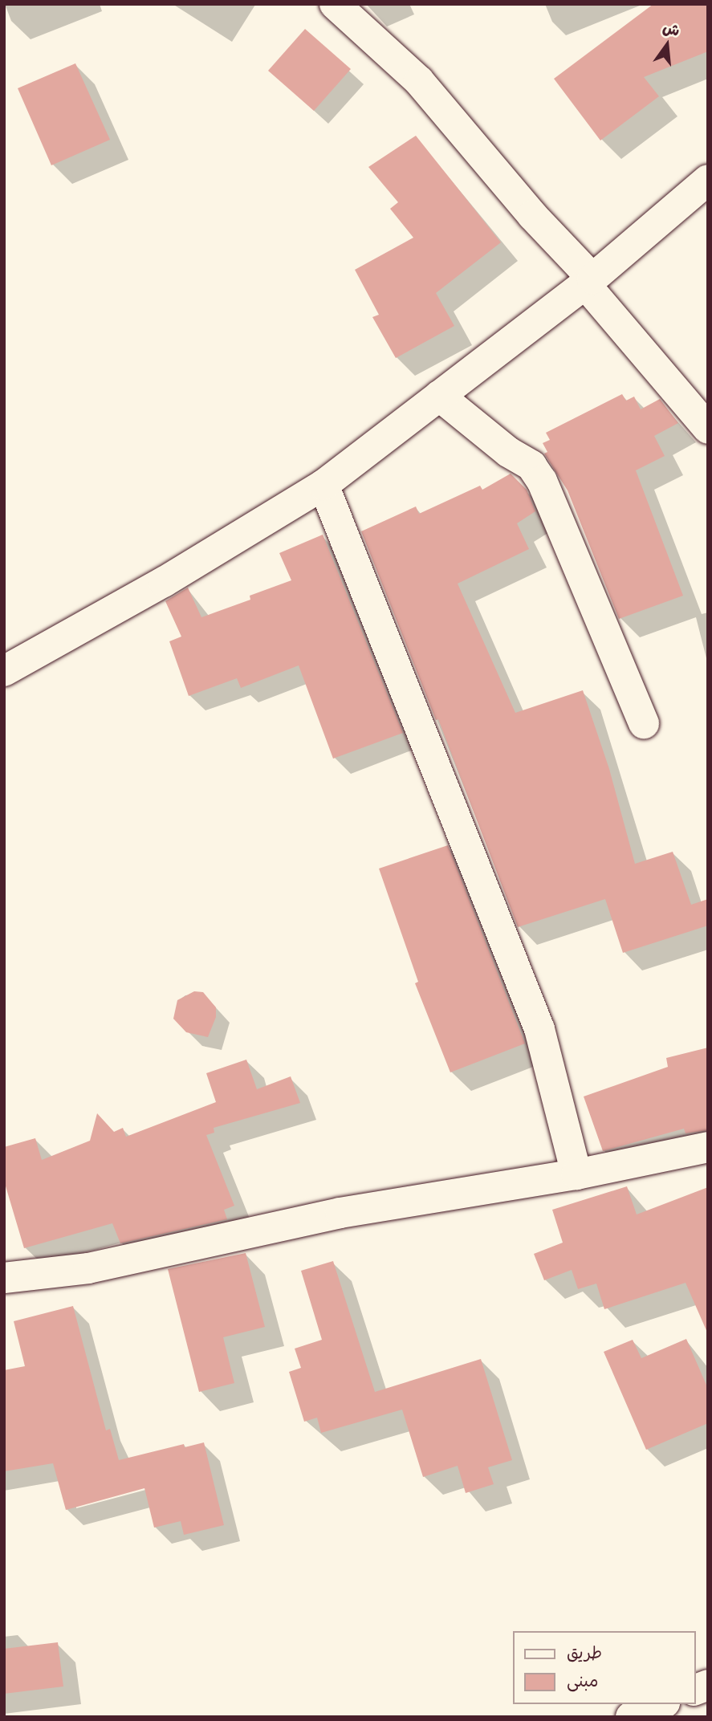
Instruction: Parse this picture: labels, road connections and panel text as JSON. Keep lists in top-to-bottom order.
{
  "legend": ["طريق", "مبنى"],
  "north": "top"
}
